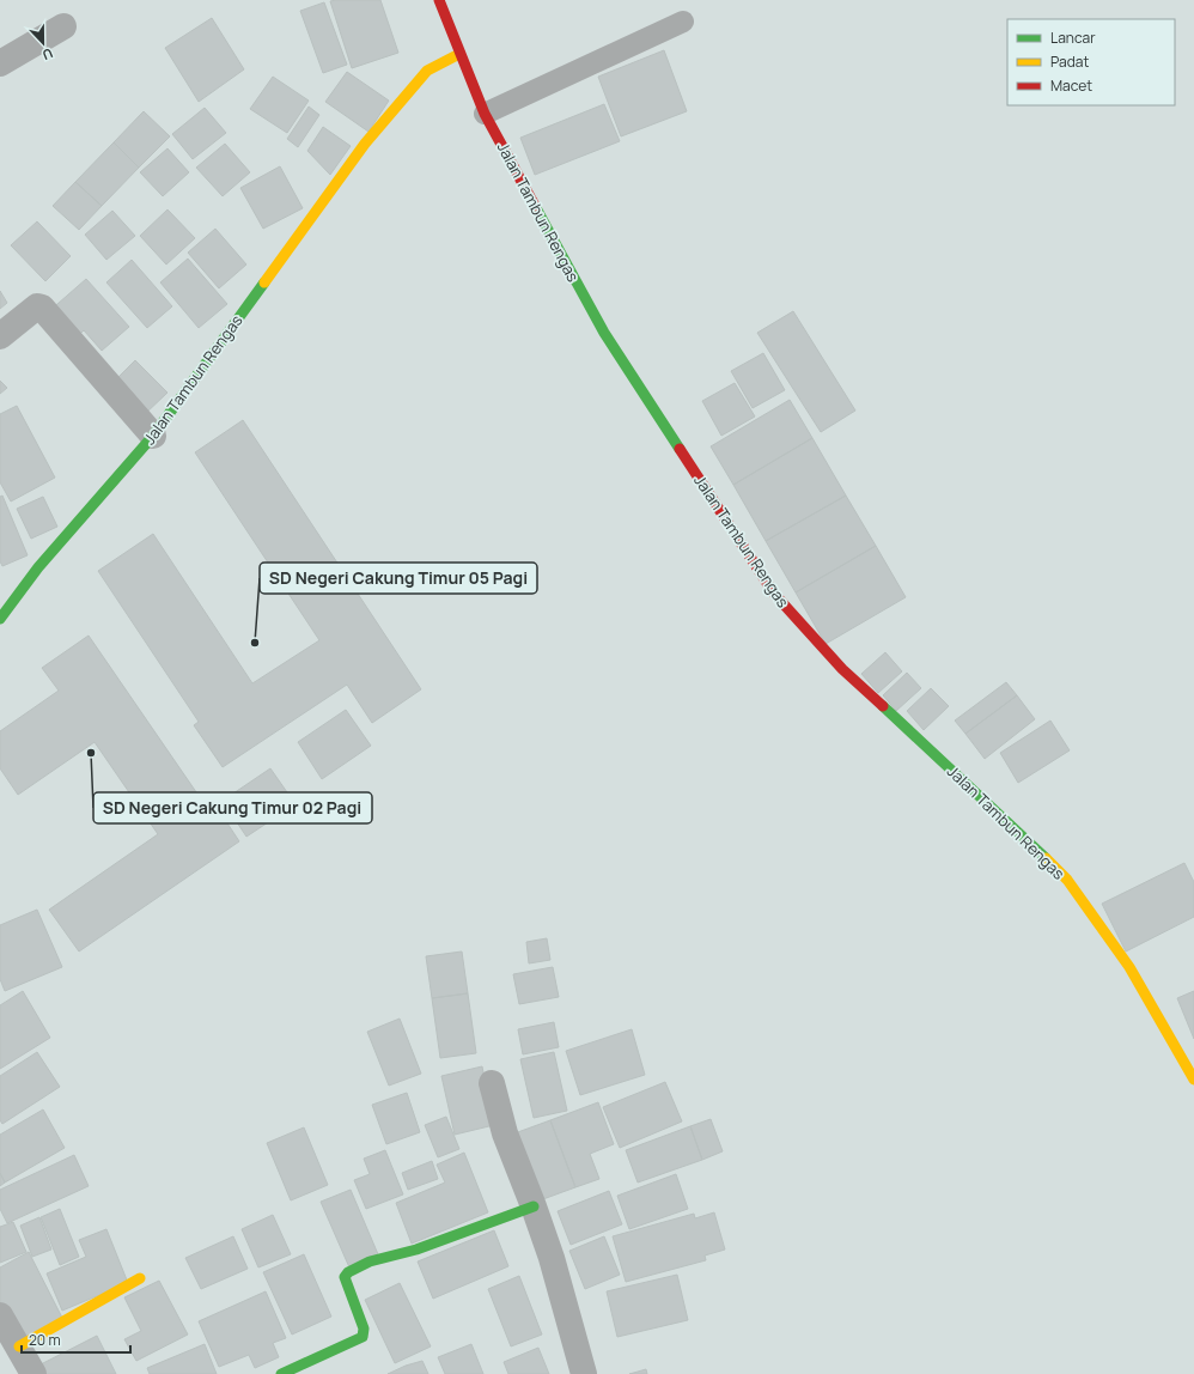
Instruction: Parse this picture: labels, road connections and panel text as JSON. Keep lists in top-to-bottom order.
{
  "streets": {
    "street": ["Jalan Tambun Rengas"]
  },
  "places": ["SD Negeri Cakung Timur 05 Pagi", "SD Negeri Cakung Timur 02 Pagi"],
  "legend": ["Lancar", "Padat", "Macet"],
  "scale_bar": "20 m",
  "north": "bottom"
}
